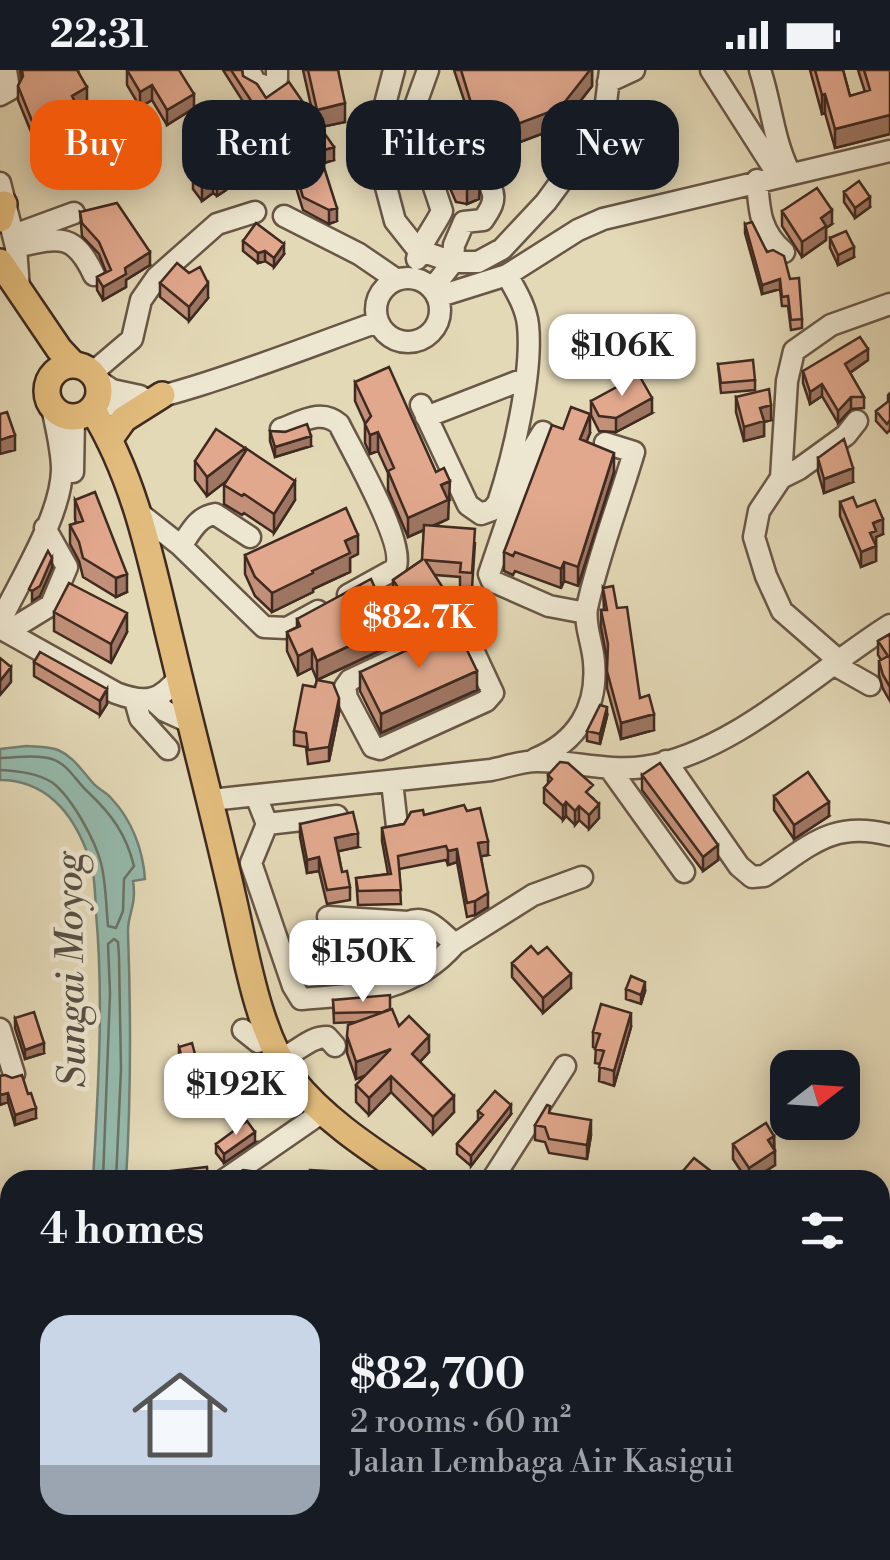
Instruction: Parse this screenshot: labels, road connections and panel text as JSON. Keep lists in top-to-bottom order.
{
  "water": ["Sungai Moyog"],
  "north": "right",
  "page": {
    "status": "22:31",
    "chip": [
      "Buy",
      "Rent",
      "Filters",
      "New"
    ],
    "price": [
      "$106K",
      "$82.7K",
      "$150K",
      "$192K"
    ],
    "heading": "4 homes",
    "list": [
      {
        "name": "$82,700",
        "note": "2 rooms · 60 m² · Jalan Lembaga Air Kasigui"
      }
    ]
  }
}
